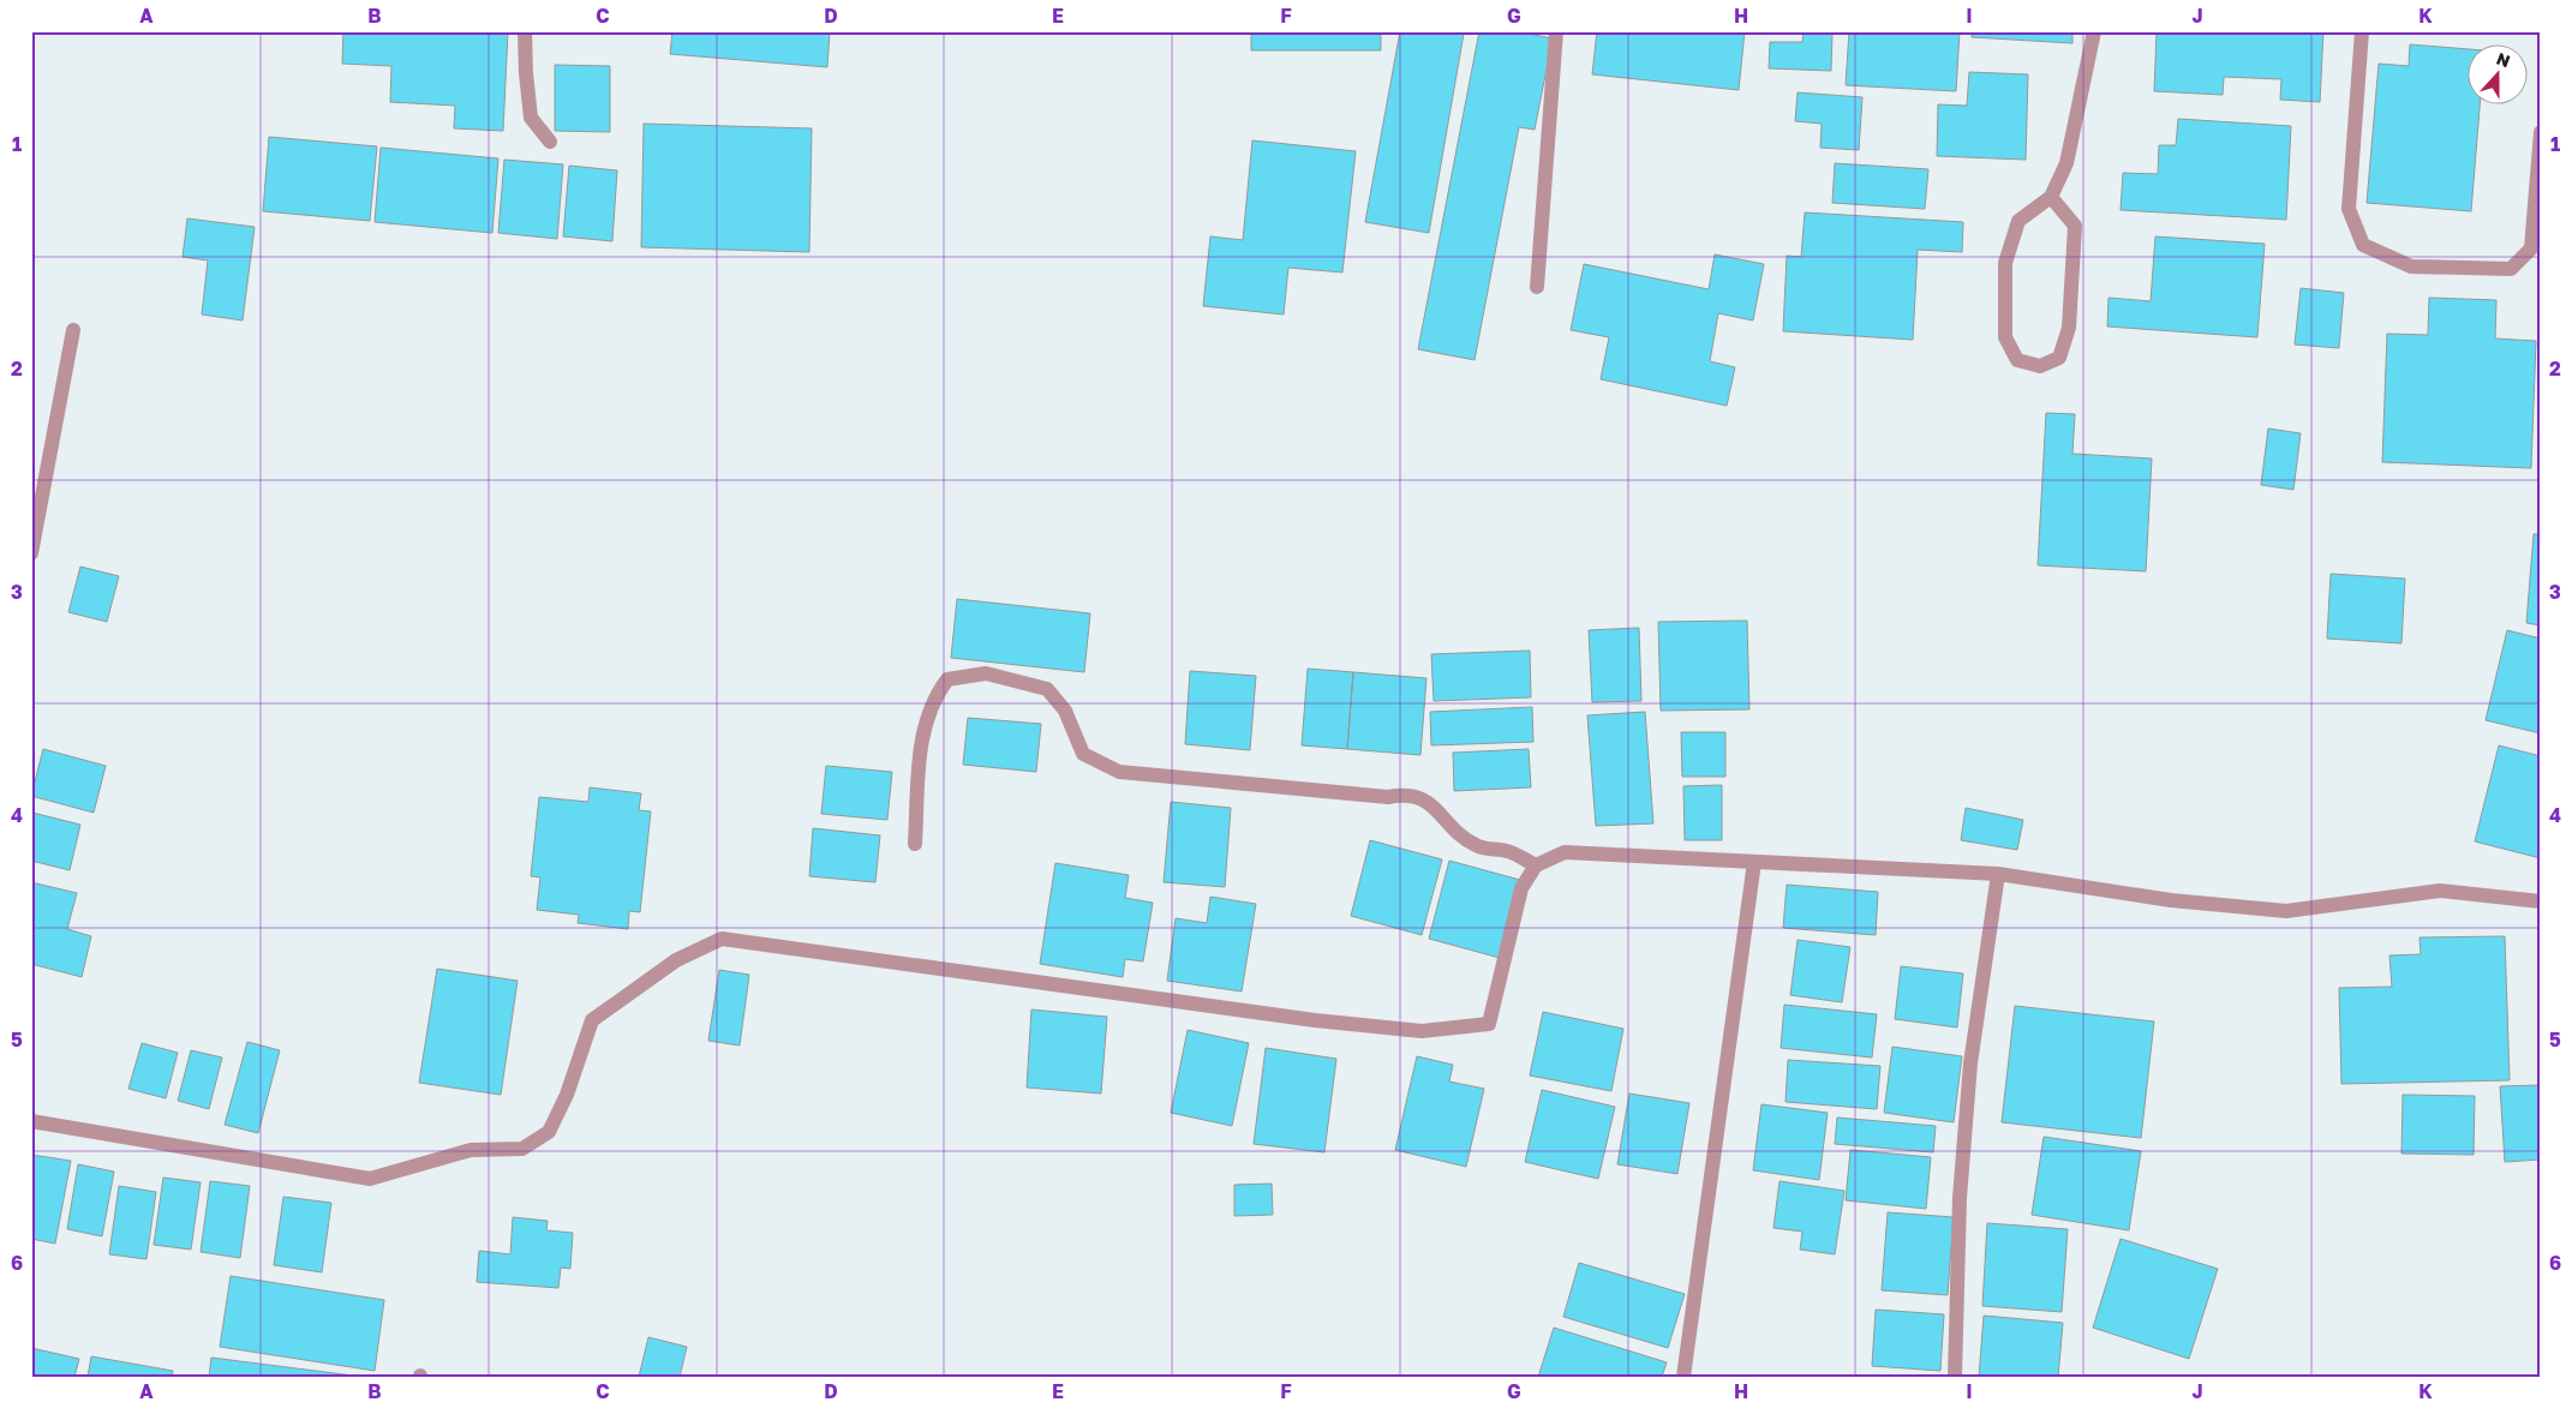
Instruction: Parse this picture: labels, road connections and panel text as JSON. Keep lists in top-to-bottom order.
{
  "north": "top",
  "grid": {
    "columns": [
      "A",
      "B",
      "C",
      "D",
      "E",
      "F",
      "G",
      "H",
      "I",
      "J",
      "K"
    ],
    "rows": [
      "1",
      "2",
      "3",
      "4",
      "5",
      "6"
    ]
  }
}
